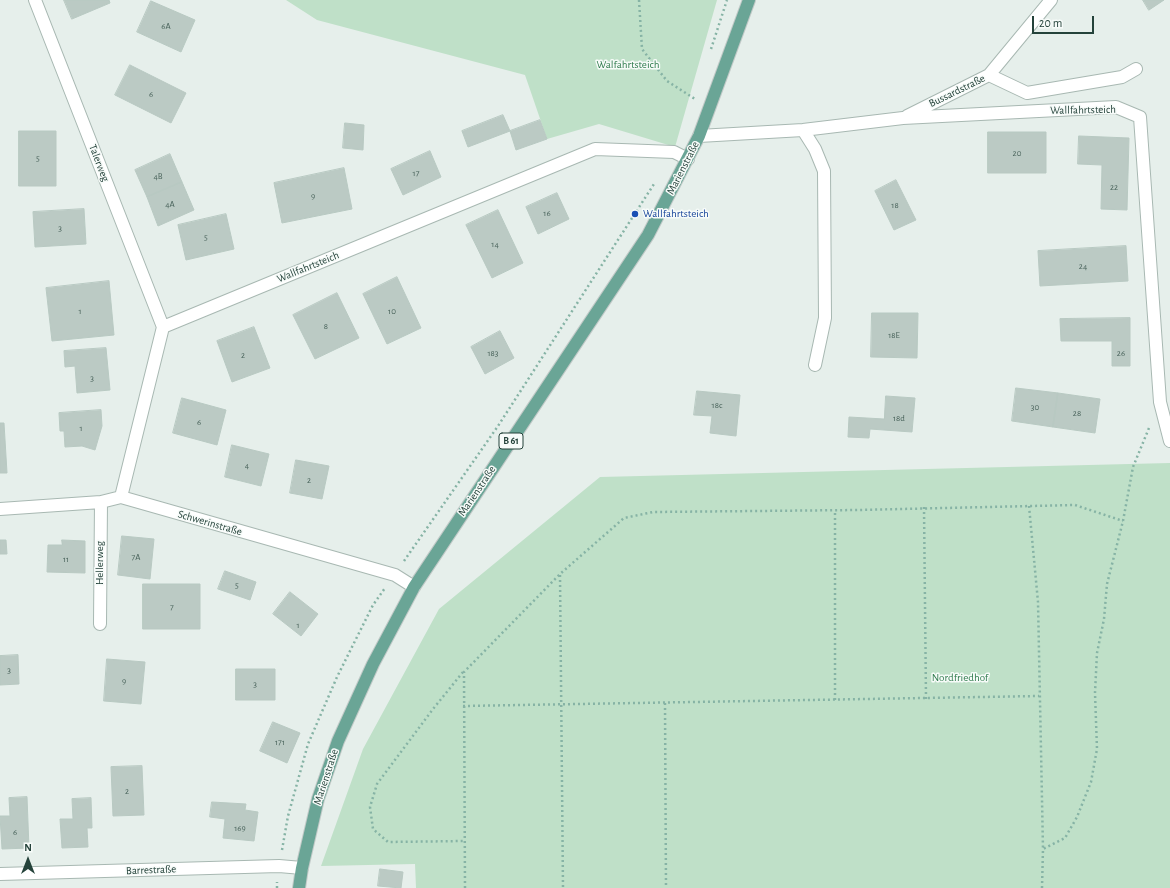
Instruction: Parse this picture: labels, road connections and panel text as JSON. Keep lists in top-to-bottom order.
{
  "streets": {
    "main road": ["Marienstraße", "B 61"],
    "street": [
      "Bussardstraße",
      "Wallfahrtsteich",
      "Talerweg",
      "Schwerinstraße",
      "Hellerweg",
      "Barrestraße"
    ]
  },
  "crossings": [
    ["Bussardstraße", "Wallfahrtsteich"],
    ["Wallfahrtsteich", "Talerweg"],
    ["Wallfahrtsteich", "Marienstraße"],
    ["Marienstraße", "Schwerinstraße"],
    ["Marienstraße", "Barrestraße"],
    ["Schwerinstraße", "Hellerweg"]
  ],
  "parks": ["Walfahrtsteich", "Nordfriedhof"],
  "places": ["Wallfahrtsteich"],
  "house_numbers": [
    "6A",
    "6",
    "20",
    "5",
    "17",
    "4B",
    "22",
    "9",
    "4A",
    "18",
    "16",
    "3",
    "5",
    "14",
    "24",
    "1",
    "10",
    "8",
    "18E",
    "183",
    "26",
    "2",
    "3",
    "18c",
    "30",
    "28",
    "18d",
    "6",
    "1",
    "4",
    "2",
    "7A",
    "11",
    "5",
    "7",
    "1",
    "3",
    "9",
    "3",
    "171",
    "2",
    "169",
    "6"
  ],
  "scale_bar": "20 m",
  "north": "top"
}
